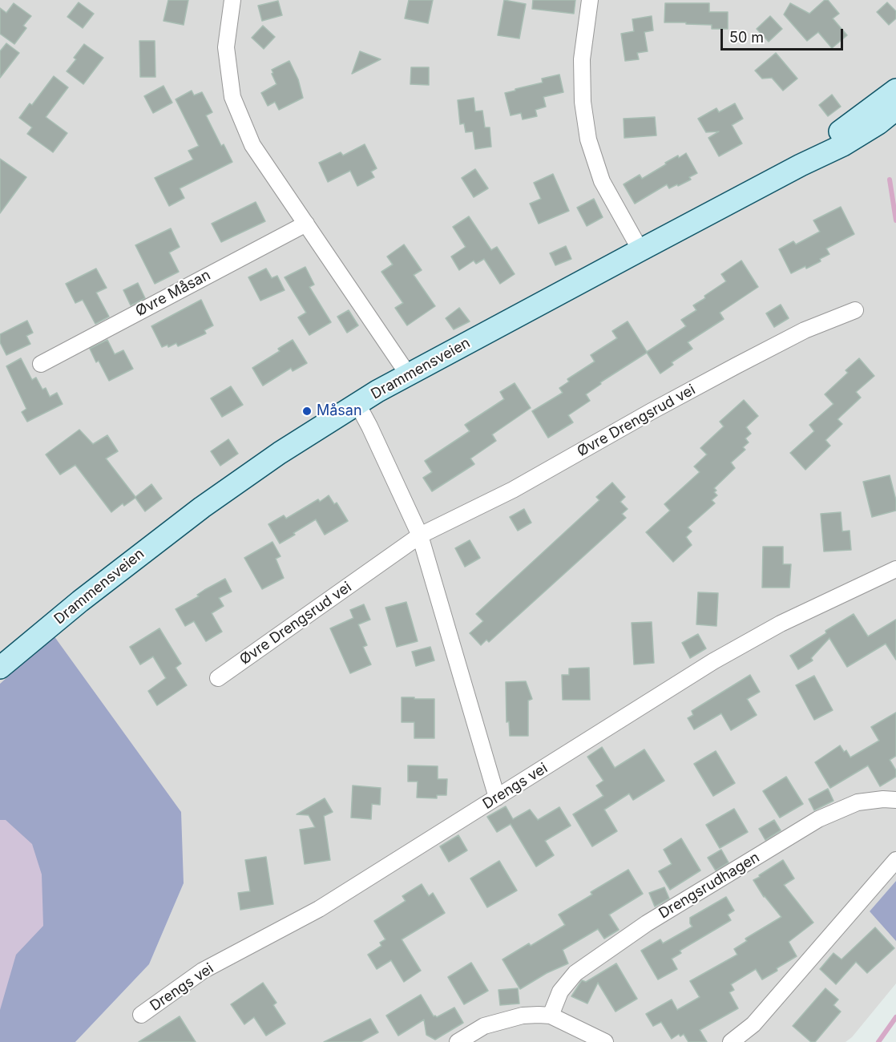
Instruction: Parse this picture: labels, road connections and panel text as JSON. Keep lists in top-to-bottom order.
{
  "streets": {
    "main road": ["Drammensveien"],
    "street": [
      "Øvre Måsan",
      "Øvre Drengsrud vei",
      "Drengs vei",
      "Drengsrudhagen"
    ]
  },
  "places": ["Måsan"],
  "scale_bar": "50 m"
}
